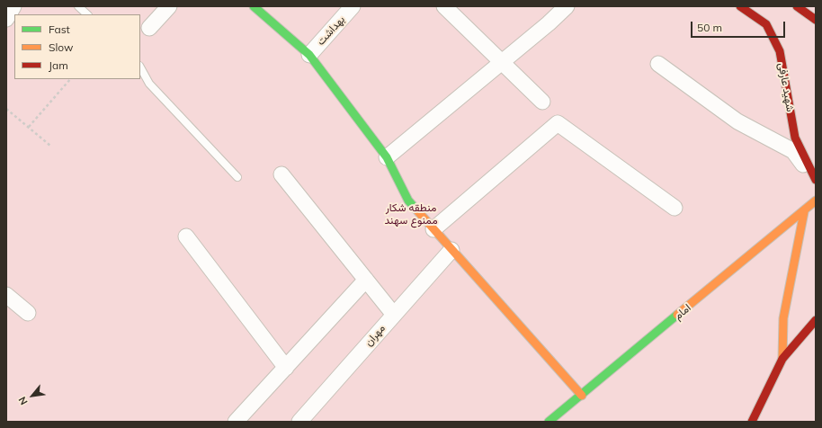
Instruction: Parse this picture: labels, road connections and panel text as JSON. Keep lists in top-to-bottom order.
{
  "streets": {
    "street": [
      "بهداشت",
      "شهید عارفی",
      "امام",
      "مهران"
    ]
  },
  "parks": ["منطقه شکار ممنوع سهند"],
  "legend": ["Fast", "Slow", "Jam"],
  "scale_bar": "50 m",
  "north": "bottom left"
}
